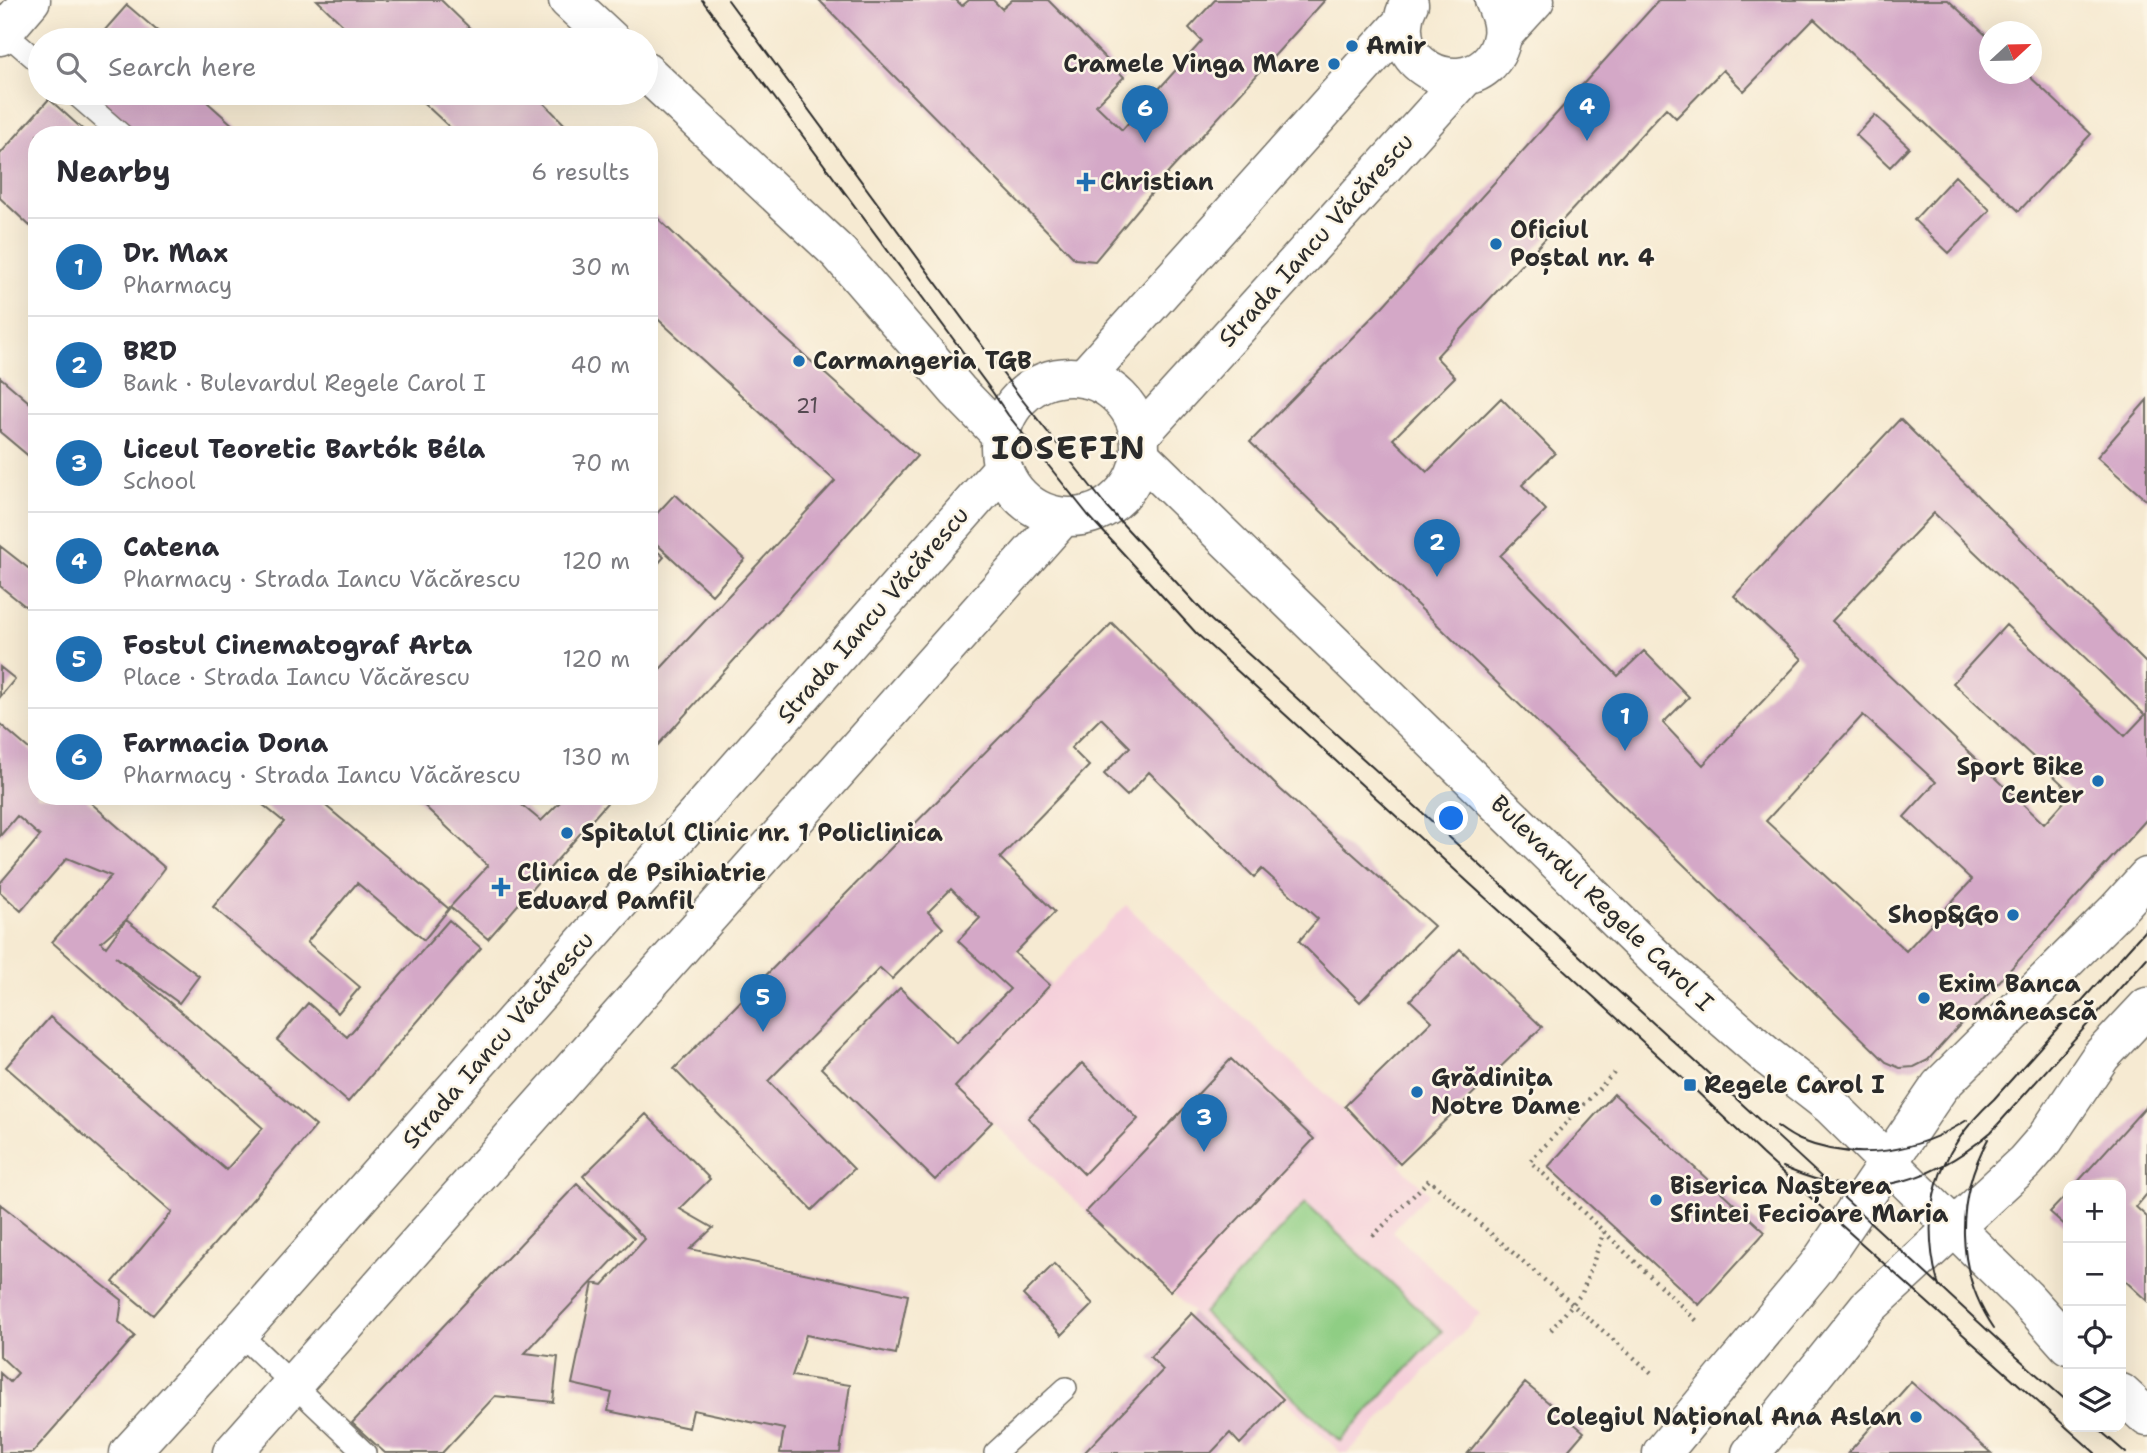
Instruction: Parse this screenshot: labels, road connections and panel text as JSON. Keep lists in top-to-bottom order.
{
  "streets": {
    "street": ["Strada Iancu Văcărescu", "Bulevardul Regele Carol I"]
  },
  "crossings": [
    ["Strada Iancu Văcărescu", "Bulevardul Regele Carol I"]
  ],
  "districts": ["IOSEFIN"],
  "places": {
    "other": [
      "Amir",
      "Cramele Vinga Mare",
      "Oficiul Poștal nr. 4",
      "Carmangeria TGB",
      "Sport Bike Center",
      "Spitalul Clinic nr. 1 Policlinica",
      "Shop&Go",
      "Exim Banca Românească",
      "Grădinița Notre Dame",
      "Biserica Nașterea Sfintei Fecioare Maria",
      "Colegiul Național Ana Aslan"
    ],
    "health": ["Christian", "Clinica de Psihiatrie Eduard Pamfil"],
    "transit": ["Regele Carol I"]
  },
  "house_numbers": ["21"],
  "north": "right",
  "page": {
    "search": "Search here",
    "pins": [
      "4",
      "6",
      "2",
      "1",
      "5",
      "3"
    ],
    "heading": ["Nearby", "6 results"],
    "list": [
      {
        "mark": "1",
        "name": "Dr. Max",
        "note": "Pharmacy",
        "value": "30 m"
      },
      {
        "mark": "2",
        "name": "BRD",
        "note": "Bank · Bulevardul Regele Carol I",
        "value": "40 m"
      },
      {
        "mark": "3",
        "name": "Liceul Teoretic Bartók Béla",
        "note": "School",
        "value": "70 m"
      },
      {
        "mark": "4",
        "name": "Catena",
        "note": "Pharmacy · Strada Iancu Văcărescu",
        "value": "120 m"
      },
      {
        "mark": "5",
        "name": "Fostul Cinematograf Arta",
        "note": "Place · Strada Iancu Văcărescu",
        "value": "120 m"
      },
      {
        "mark": "6",
        "name": "Farmacia Dona",
        "note": "Pharmacy · Strada Iancu Văcărescu",
        "value": "130 m"
      }
    ],
    "map_buttons": ["+", "−"]
  }
}
